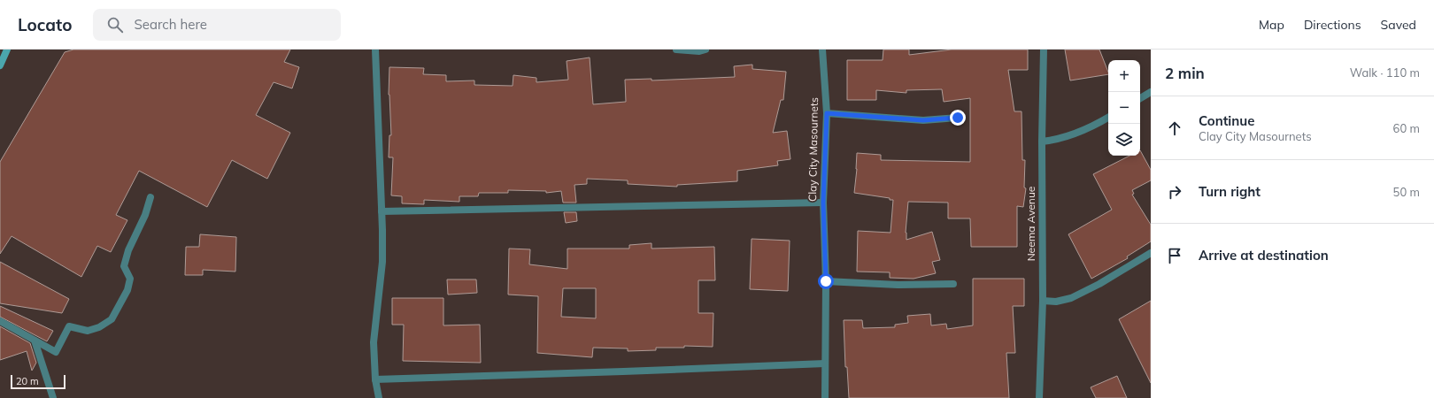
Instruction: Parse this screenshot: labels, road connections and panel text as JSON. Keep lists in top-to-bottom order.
{
  "streets": {
    "street": ["Clay City Masournets", "Neema Avenue"]
  },
  "scale_bar": "20 m",
  "page": {
    "header": "Locato",
    "search": "Search here",
    "nav": ["Map", "Directions", "Saved"],
    "heading": ["2 min", "Walk · 110 m"],
    "map_buttons": ["+", "−"],
    "list": [
      ["Continue", "Clay City Masournets", "60 m"],
      ["Turn right", "50 m"],
      "Arrive at destination"
    ],
    "scale": "20 m"
  }
}
